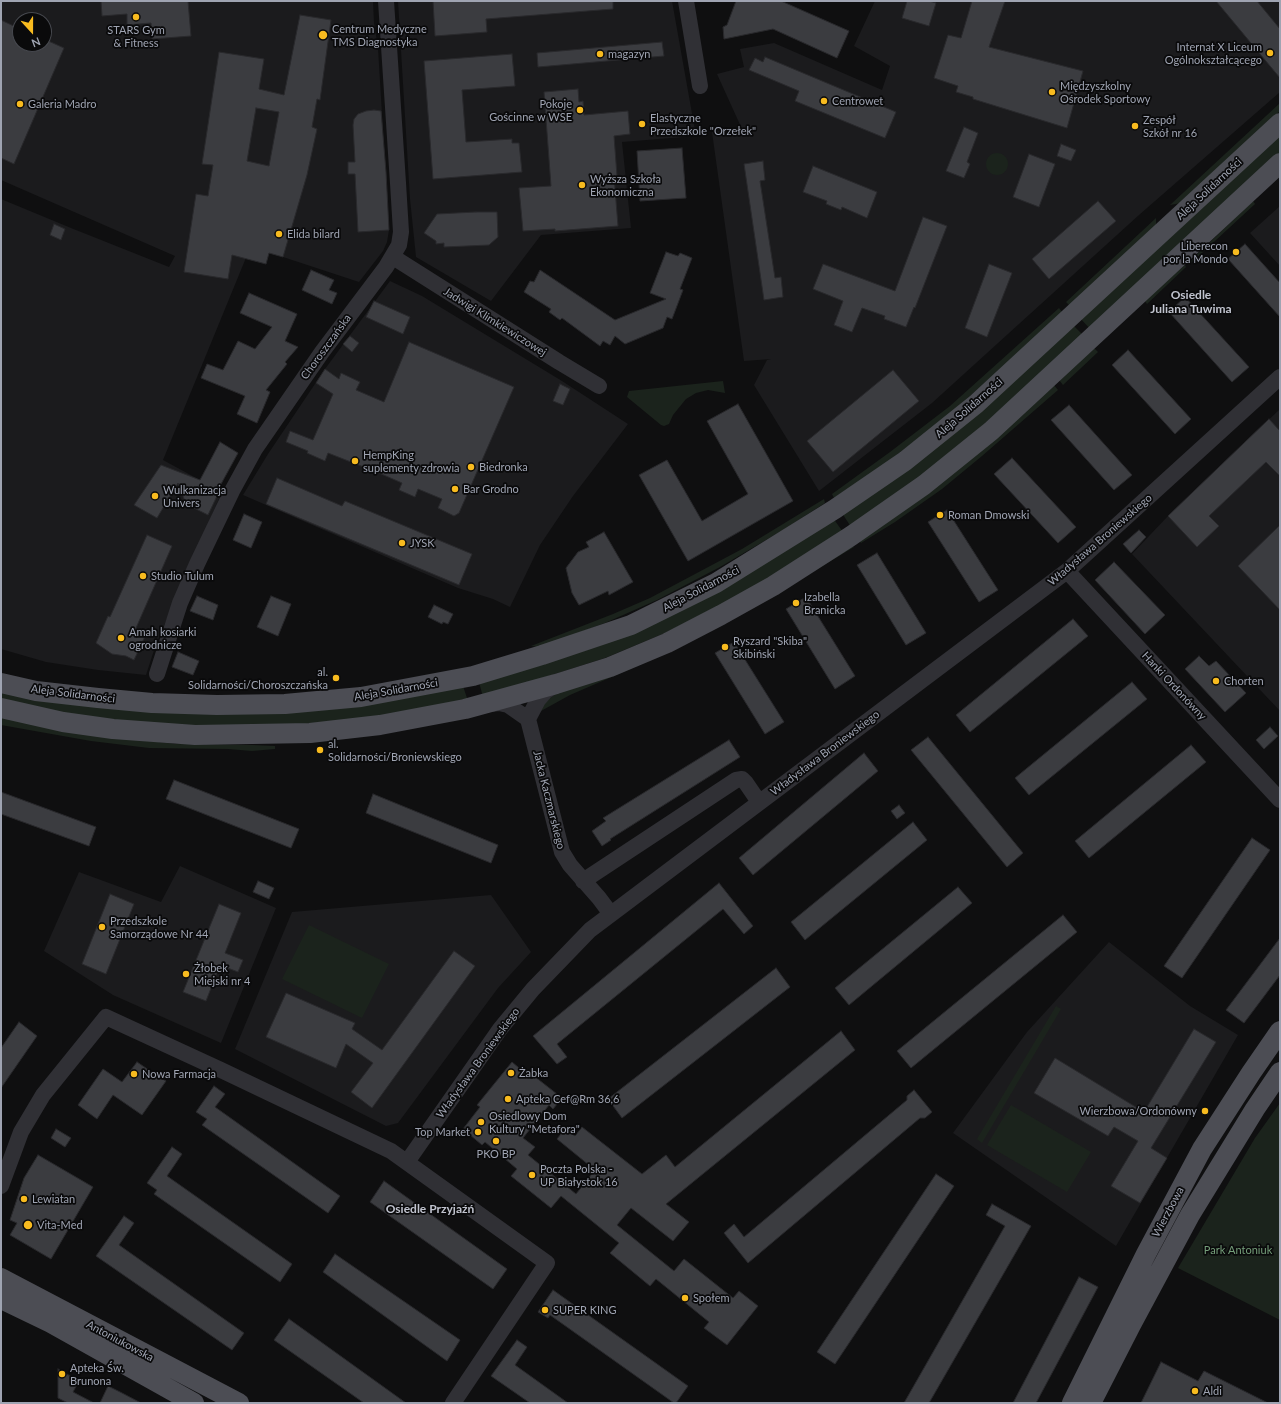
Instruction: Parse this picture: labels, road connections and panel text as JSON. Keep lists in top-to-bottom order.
{
  "streets": {
    "main road": ["Aleja Solidarności", "Wierzbowa", "Antoniukowska"],
    "street": [
      "Jadwigi Klimkiewiczowej",
      "Choroszczańska",
      "Władysława Broniewskiego",
      "Hanki Ordonówny",
      "Jacka Kaczmarskiego"
    ]
  },
  "crossings": [
    ["Jadwigi Klimkiewiczowej", "Choroszczańska"],
    ["Władysława Broniewskiego", "Hanki Ordonówny"],
    ["Władysława Broniewskiego", "Jacka Kaczmarskiego"]
  ],
  "districts": ["Osiedle Juliana Tuwima", "Osiedle Przyjaźń"],
  "parks": ["Park Antoniuk"],
  "places": [
    "STARS Gym & Fitness",
    "Centrum Medyczne TMS Diagnostyka",
    "Internat X Liceum Ogólnokształcącego",
    "magazyn",
    "Międzyszkolny Ośrodek Sportowy",
    "Centrowet",
    "Galeria Madro",
    "Pokoje Gościnne w WSE",
    "Elastyczne Przedszkole \"Orzełek\"",
    "Zespół Szkół nr 16",
    "Wyższa Szkoła Ekonomiczna",
    "Elida bilard",
    "Liberecon por la Mondo",
    "HempKing suplementy zdrowia",
    "Biedronka",
    "Bar Grodno",
    "Wulkanizacja Univers",
    "Roman Dmowski",
    "JYSK",
    "Studio Tulum",
    "Izabella Branicka",
    "Amah kosiarki ogrodnicze",
    "Ryszard \"Skiba\" Skibiński",
    "al. Solidarności/Choroszczańska",
    "Chorten",
    "al. Solidarności/Broniewskiego",
    "Przedszkole Samorządowe Nr 44",
    "Żłobek Miejski nr 4",
    "Żabka",
    "Nowa Farmacja",
    "Apteka Cef@Rm 36,6",
    "Wierzbowa/Ordonówny",
    "Osiedlowy Dom Kultury \"Metafora\"",
    "Top Market",
    "PKO BP",
    "Poczta Polska - UP Białystok 16",
    "Lewiatan",
    "Vita-Med",
    "Społem",
    "SUPER KING",
    "Apteka Św. Brunona",
    "Aldi"
  ],
  "north": "bottom"
}
